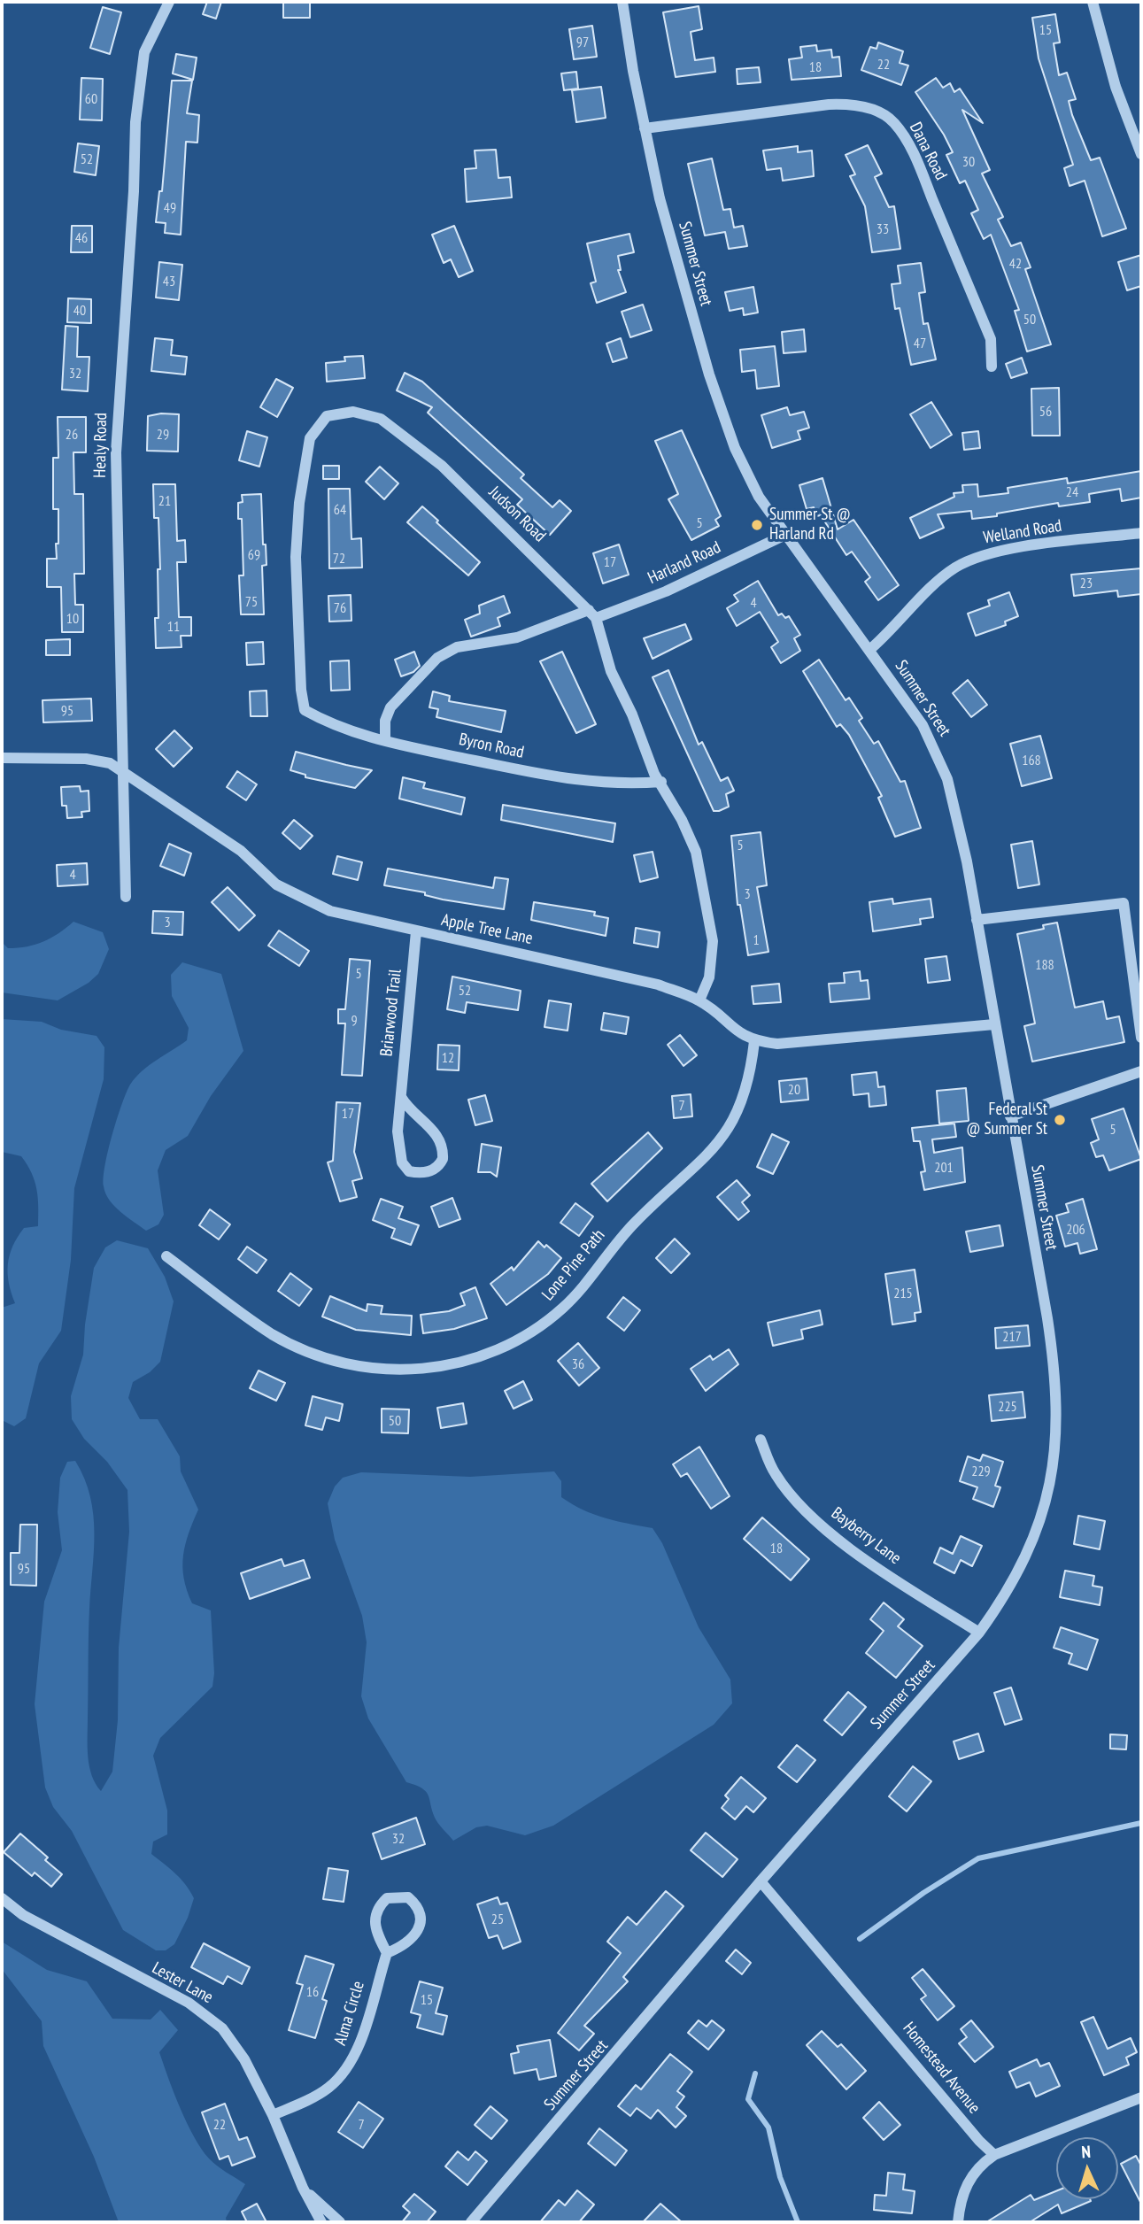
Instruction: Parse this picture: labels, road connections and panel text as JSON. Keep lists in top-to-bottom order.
{
  "streets": {
    "street": [
      "Dana Road",
      "Summer Street",
      "Healy Road",
      "Judson Road",
      "Welland Road",
      "Harland Road",
      "Byron Road",
      "Apple Tree Lane",
      "Briarwood Trail",
      "Lone Pine Path",
      "Bayberry Lane",
      "Lester Lane",
      "Alma Circle",
      "Homestead Avenue"
    ]
  },
  "crossings": [
    ["Dana Road", "Summer Street"],
    ["Summer Street", "Welland Road"],
    ["Summer Street", "Harland Road"],
    ["Summer Street", "Apple Tree Lane"],
    ["Summer Street", "Bayberry Lane"],
    ["Summer Street", "Homestead Avenue"],
    ["Healy Road", "Apple Tree Lane"],
    ["Judson Road", "Harland Road"],
    ["Judson Road", "Byron Road"],
    ["Judson Road", "Apple Tree Lane"],
    ["Harland Road", "Byron Road"],
    ["Apple Tree Lane", "Briarwood Trail"],
    ["Apple Tree Lane", "Lone Pine Path"],
    ["Lester Lane", "Alma Circle"]
  ],
  "places": ["Summer St @ Harland Rd", "Federal St @ Summer St"],
  "house_numbers": [
    "15",
    "97",
    "22",
    "18",
    "60",
    "52",
    "30",
    "49",
    "33",
    "46",
    "42",
    "43",
    "40",
    "50",
    "47",
    "32",
    "56",
    "26",
    "29",
    "24",
    "21",
    "64",
    "5",
    "69",
    "72",
    "17",
    "23",
    "75",
    "4",
    "76",
    "10",
    "11",
    "95",
    "168",
    "5",
    "4",
    "3",
    "3",
    "1",
    "188",
    "5",
    "52",
    "9",
    "12",
    "20",
    "7",
    "17",
    "5",
    "201",
    "206",
    "215",
    "217",
    "36",
    "225",
    "50",
    "229",
    "18",
    "95",
    "32",
    "25",
    "16",
    "15",
    "22",
    "7"
  ],
  "north": "top"
}
